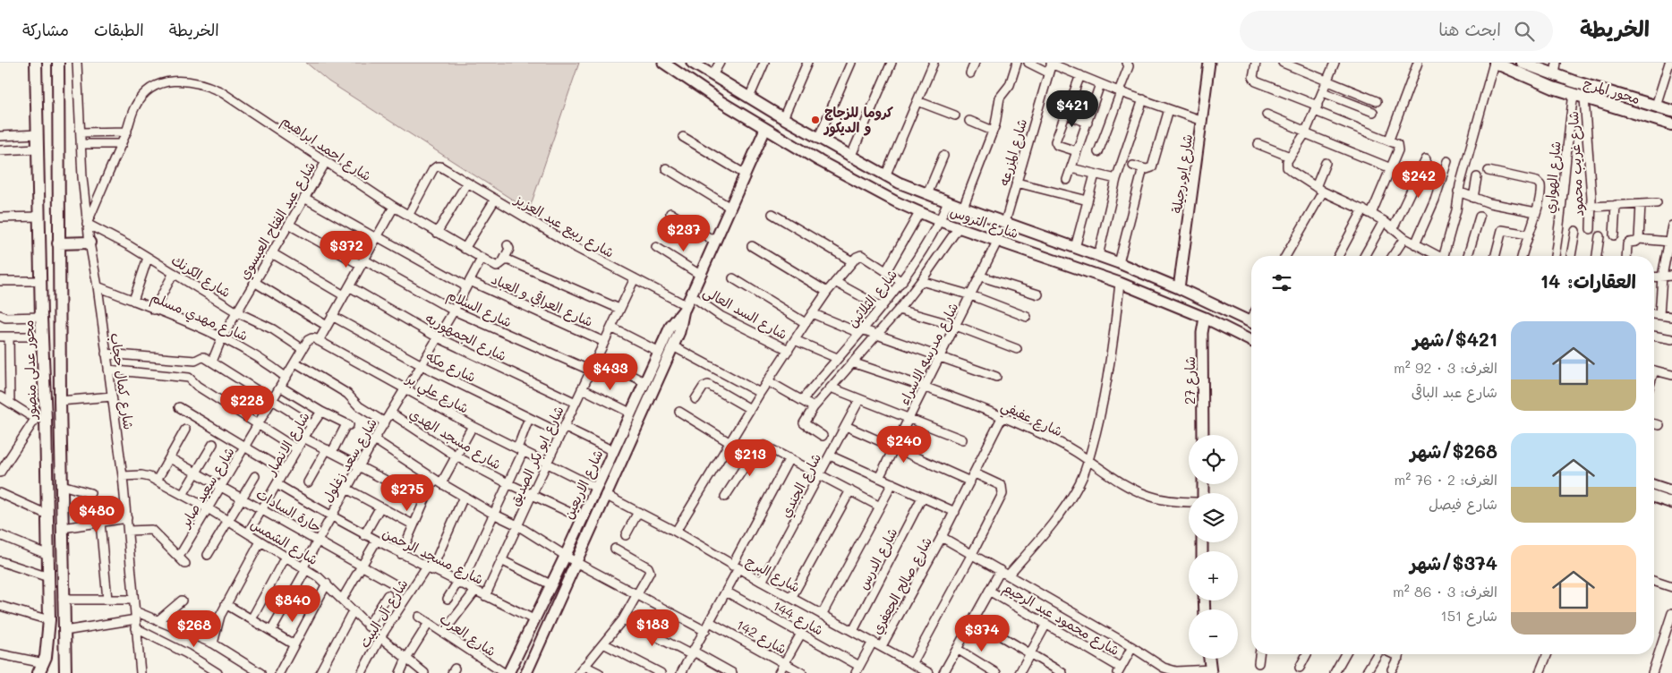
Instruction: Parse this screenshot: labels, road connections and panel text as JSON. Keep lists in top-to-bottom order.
{
  "streets": {
    "main road": ["محور المرج", "محور عدلى منصور"],
    "street": [
      "شارع احمد ابراهيم",
      "شارع المزرعه",
      "شارع غريب محمود",
      "شارع ابو رجيلة",
      "شارع الهواري",
      "شارع عبد الفتاح العيسوي",
      "شارع التروس",
      "شارع ربيع عبد العزيز",
      "شارع الكرنك",
      "شارع الثلاثين",
      "شارع العراقي و العباد",
      "شارع السلام",
      "شارع السد العالى",
      "شارع مهدي مسلم",
      "شارع الجمهوريه",
      "شارع مدرسه الاسراء",
      "شارع مكه",
      "شارع 27",
      "شارع كمال حجاب",
      "شارع علي بر",
      "شارع عفيفي",
      "شارع مسجد الهدي",
      "شارع الانصار",
      "شارع ابو بكر الصديق",
      "شارع سعد زغلول",
      "شارع الاربعين",
      "شارع الجندي",
      "شارع سعيد صابر",
      "حارة السادات",
      "شارع الشمس",
      "شارع مسجد الرحمن",
      "شارع الدرس",
      "شارع البرج",
      "شارع صالح الجعفري",
      "شارع آل البيت",
      "شارع 144",
      "شارع محمود عبد الرحيم",
      "شارع العرب",
      "شارع 142"
    ]
  },
  "crossings": [
    ["محور المرج", "شارع غريب محمود"],
    ["محور المرج", "شارع الهواري"],
    ["شارع احمد ابراهيم", "شارع عبد الفتاح العيسوي"],
    ["شارع احمد ابراهيم", "شارع ربيع عبد العزيز"],
    ["شارع احمد ابراهيم", "شارع الكرنك"],
    ["شارع احمد ابراهيم", "شارع كمال حجاب"],
    ["شارع احمد ابراهيم", "شارع ابو بكر الصديق"],
    ["شارع احمد ابراهيم", "شارع سعد زغلول"],
    ["شارع المزرعه", "شارع التروس"],
    ["شارع غريب محمود", "شارع الهواري"],
    ["شارع ابو رجيلة", "شارع التروس"],
    ["شارع عبد الفتاح العيسوي", "شارع الكرنك"],
    ["شارع عبد الفتاح العيسوي", "شارع العراقي و العباد"],
    ["شارع عبد الفتاح العيسوي", "شارع السلام"],
    ["شارع عبد الفتاح العيسوي", "شارع مهدي مسلم"],
    ["شارع التروس", "شارع الثلاثين"],
    ["شارع التروس", "شارع مدرسه الاسراء"],
    ["شارع التروس", "شارع 27"],
    ["شارع التروس", "شارع الاربعين"],
    ["شارع ربيع عبد العزيز", "شارع السد العالى"],
    ["شارع ربيع عبد العزيز", "شارع ابو بكر الصديق"],
    ["شارع ربيع عبد العزيز", "شارع الاربعين"],
    ["شارع الكرنك", "شارع كمال حجاب"],
    ["شارع الكرنك", "شارع سعيد صابر"],
    ["شارع الثلاثين", "شارع عفيفي"],
    ["شارع العراقي و العباد", "شارع ابو بكر الصديق"],
    ["شارع العراقي و العباد", "شارع سعد زغلول"],
    ["شارع السلام", "شارع ابو بكر الصديق"],
    ["شارع السلام", "شارع سعد زغلول"],
    ["شارع السد العالى", "شارع الاربعين"],
    ["شارع مهدي مسلم", "شارع كمال حجاب"],
    ["شارع مهدي مسلم", "شارع سعيد صابر"],
    ["شارع الجمهوريه", "شارع ابو بكر الصديق"],
    ["شارع الجمهوريه", "شارع سعد زغلول"],
    ["شارع مدرسه الاسراء", "شارع عفيفي"],
    ["شارع مكه", "شارع ابو بكر الصديق"],
    ["شارع مكه", "شارع سعد زغلول"],
    ["شارع مكه", "شارع الاربعين"],
    ["شارع كمال حجاب", "شارع الشمس"],
    ["شارع علي بر", "شارع ابو بكر الصديق"],
    ["شارع علي بر", "شارع سعد زغلول"],
    ["شارع علي بر", "شارع الاربعين"],
    ["شارع عفيفي", "شارع صالح الجعفري"],
    ["شارع مسجد الهدي", "شارع ابو بكر الصديق"],
    ["شارع مسجد الهدي", "شارع سعد زغلول"],
    ["شارع مسجد الهدي", "شارع الاربعين"],
    ["شارع الانصار", "حارة السادات"],
    ["شارع الانصار", "شارع الشمس"],
    ["شارع الانصار", "شارع مسجد الرحمن"],
    ["شارع ابو بكر الصديق", "شارع مسجد الرحمن"],
    ["شارع سعد زغلول", "حارة السادات"],
    ["شارع سعد زغلول", "شارع الشمس"],
    ["شارع سعد زغلول", "شارع مسجد الرحمن"],
    ["شارع الاربعين", "شارع مسجد الرحمن"],
    ["شارع الاربعين", "شارع البرج"],
    ["شارع الجندي", "شارع البرج"],
    ["شارع سعيد صابر", "حارة السادات"],
    ["شارع سعيد صابر", "شارع الشمس"],
    ["شارع الشمس", "شارع آل البيت"],
    ["شارع مسجد الرحمن", "شارع آل البيت"],
    ["شارع الدرس", "شارع البرج"],
    ["شارع البرج", "شارع صالح الجعفري"]
  ],
  "places": ["كروما للزجاج و الديكور"],
  "page": {
    "header": "الخريطة",
    "search": "ابحث هنا",
    "nav": ["الخريطة", "الطبقات", "مشاركة"],
    "price": [
      "$421",
      "$242",
      "$237",
      "$372",
      "$433",
      "$228",
      "$240",
      "$213",
      "$275",
      "$480",
      "$840",
      "$183",
      "$268",
      "$374"
    ],
    "heading": "العقارات: 14",
    "list": [
      {
        "name": "$421/شهر",
        "note": "الغرف: 3 · 92 m² · شارع عبد الباقى"
      },
      {
        "name": "$268/شهر",
        "note": "الغرف: 2 · 76 m² · شارع فيصل"
      },
      {
        "name": "$374/شهر",
        "note": "الغرف: 3 · 86 m² · شارع 151"
      }
    ],
    "map_buttons": ["+", "−"]
  }
}
